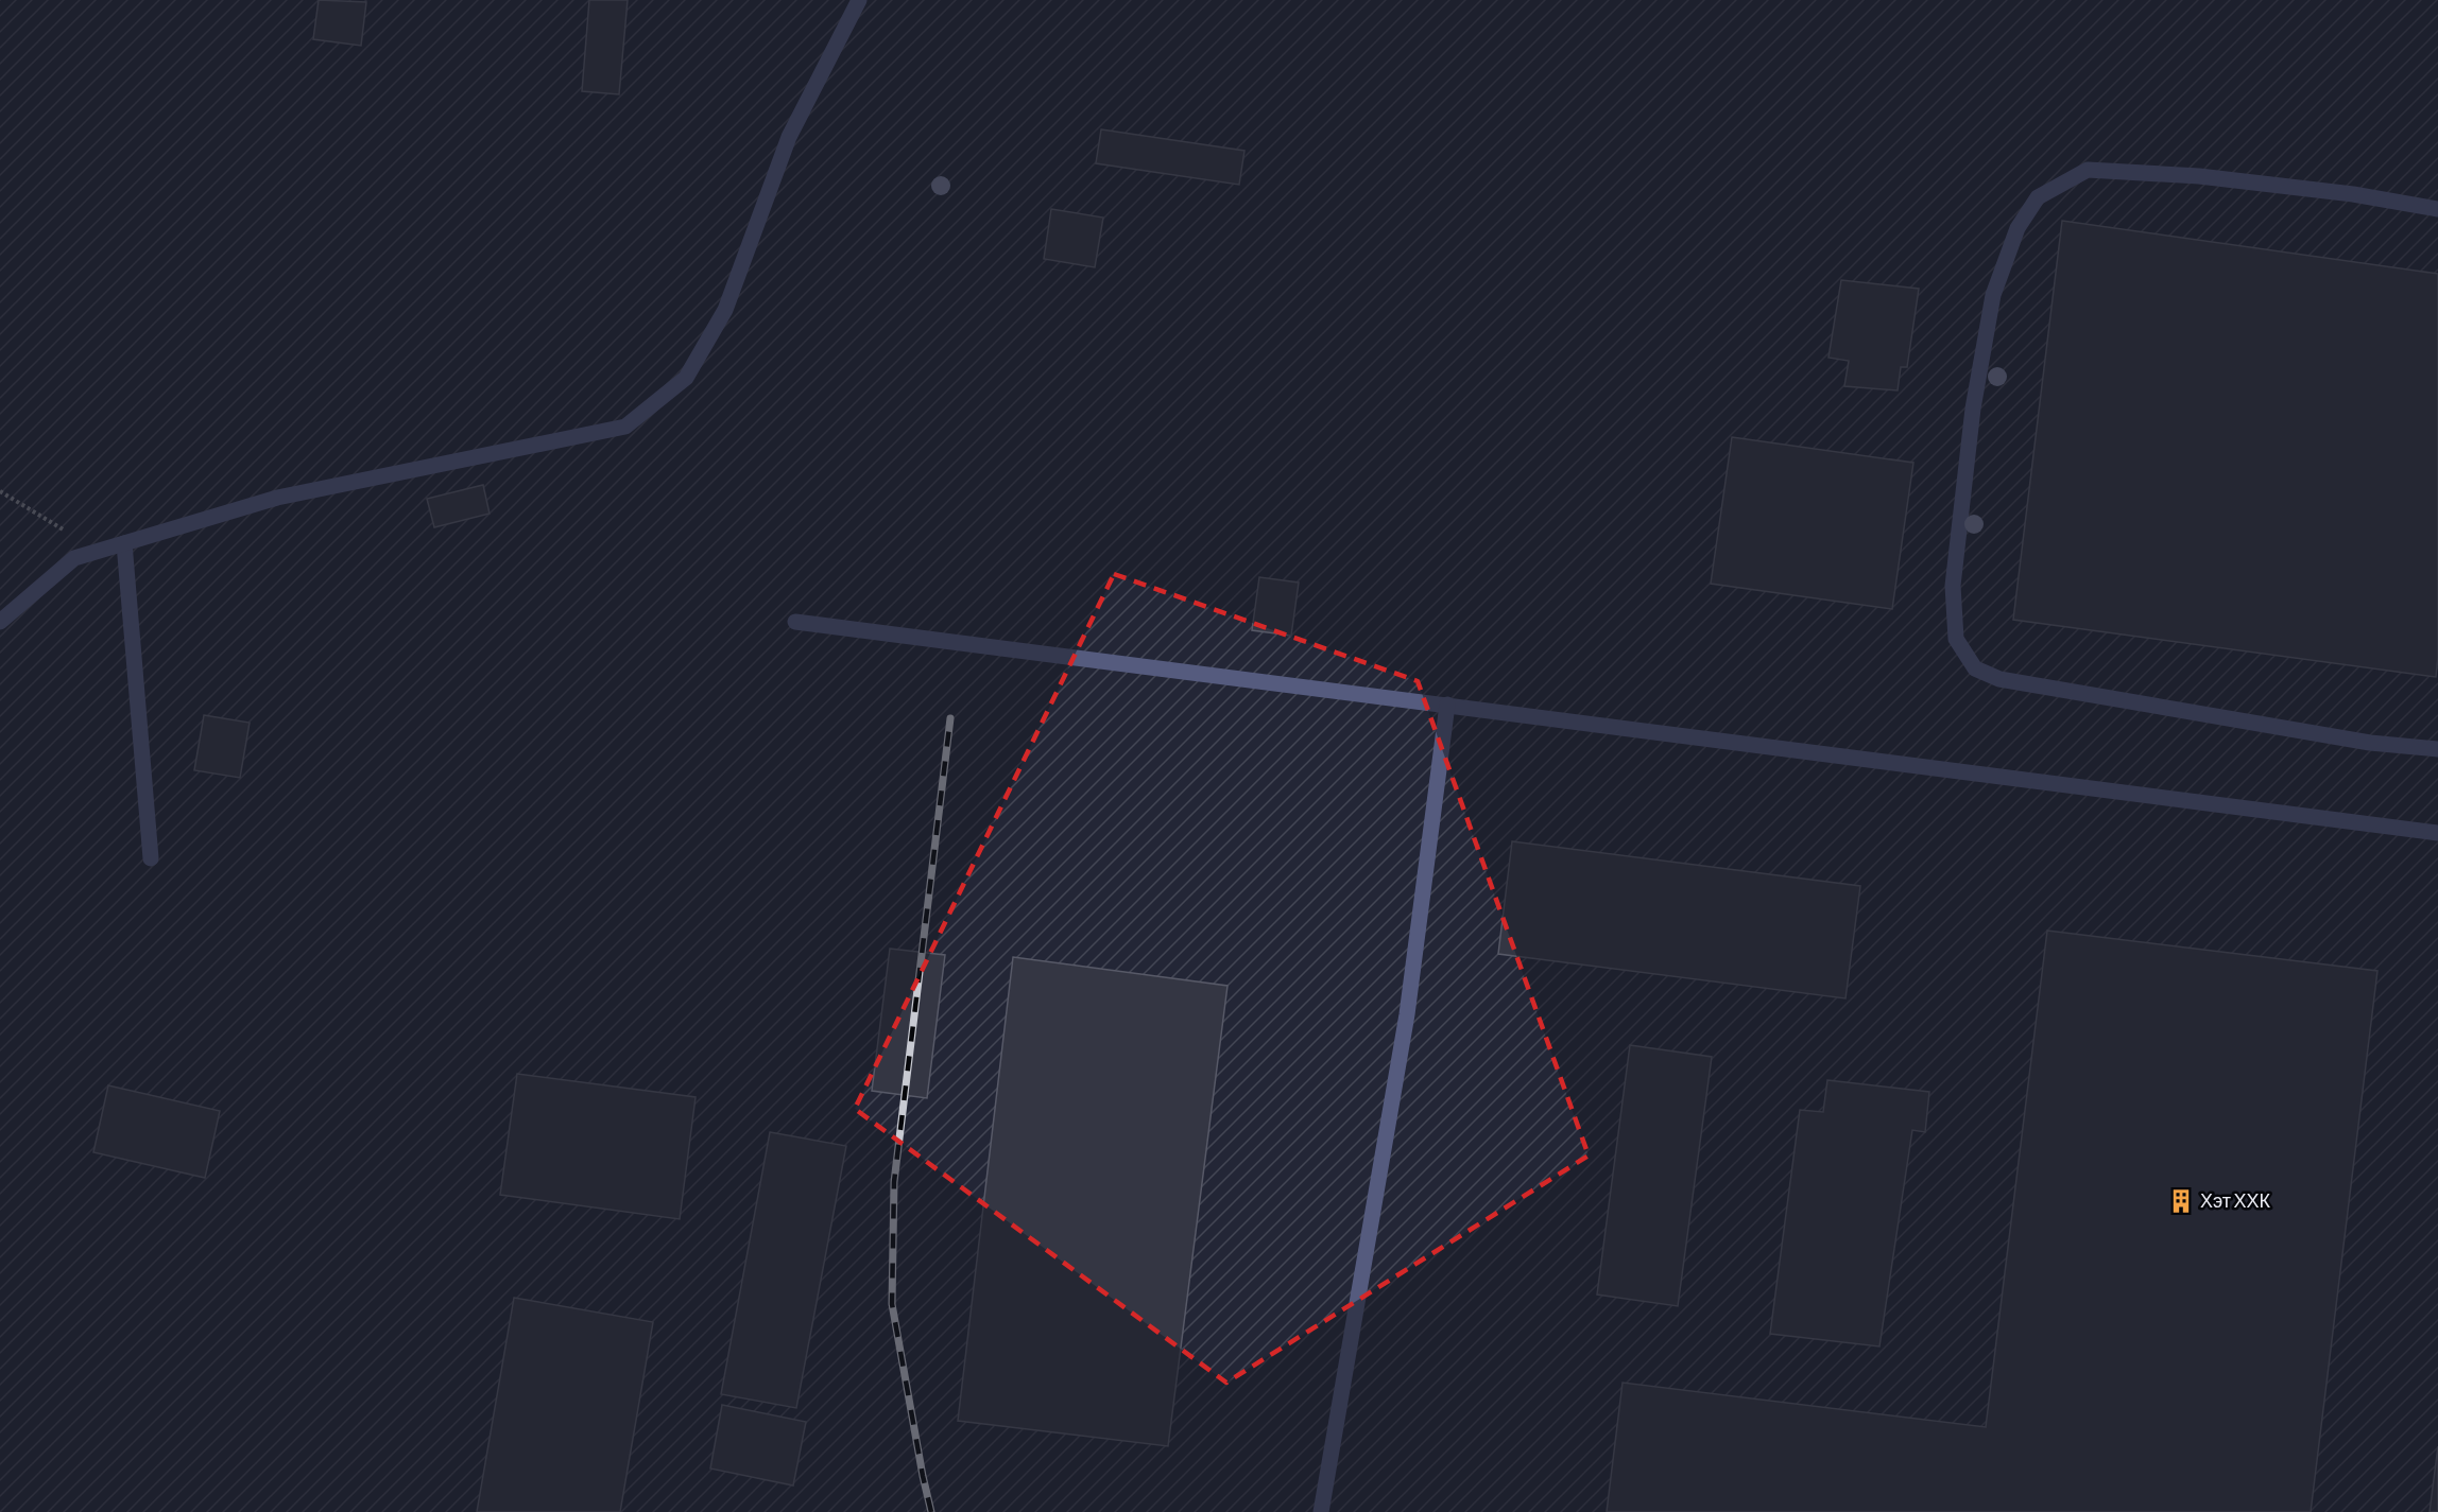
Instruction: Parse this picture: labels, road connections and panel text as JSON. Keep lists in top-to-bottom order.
{
  "places": {
    "building": ["Хэт ХХК"]
  }
}
